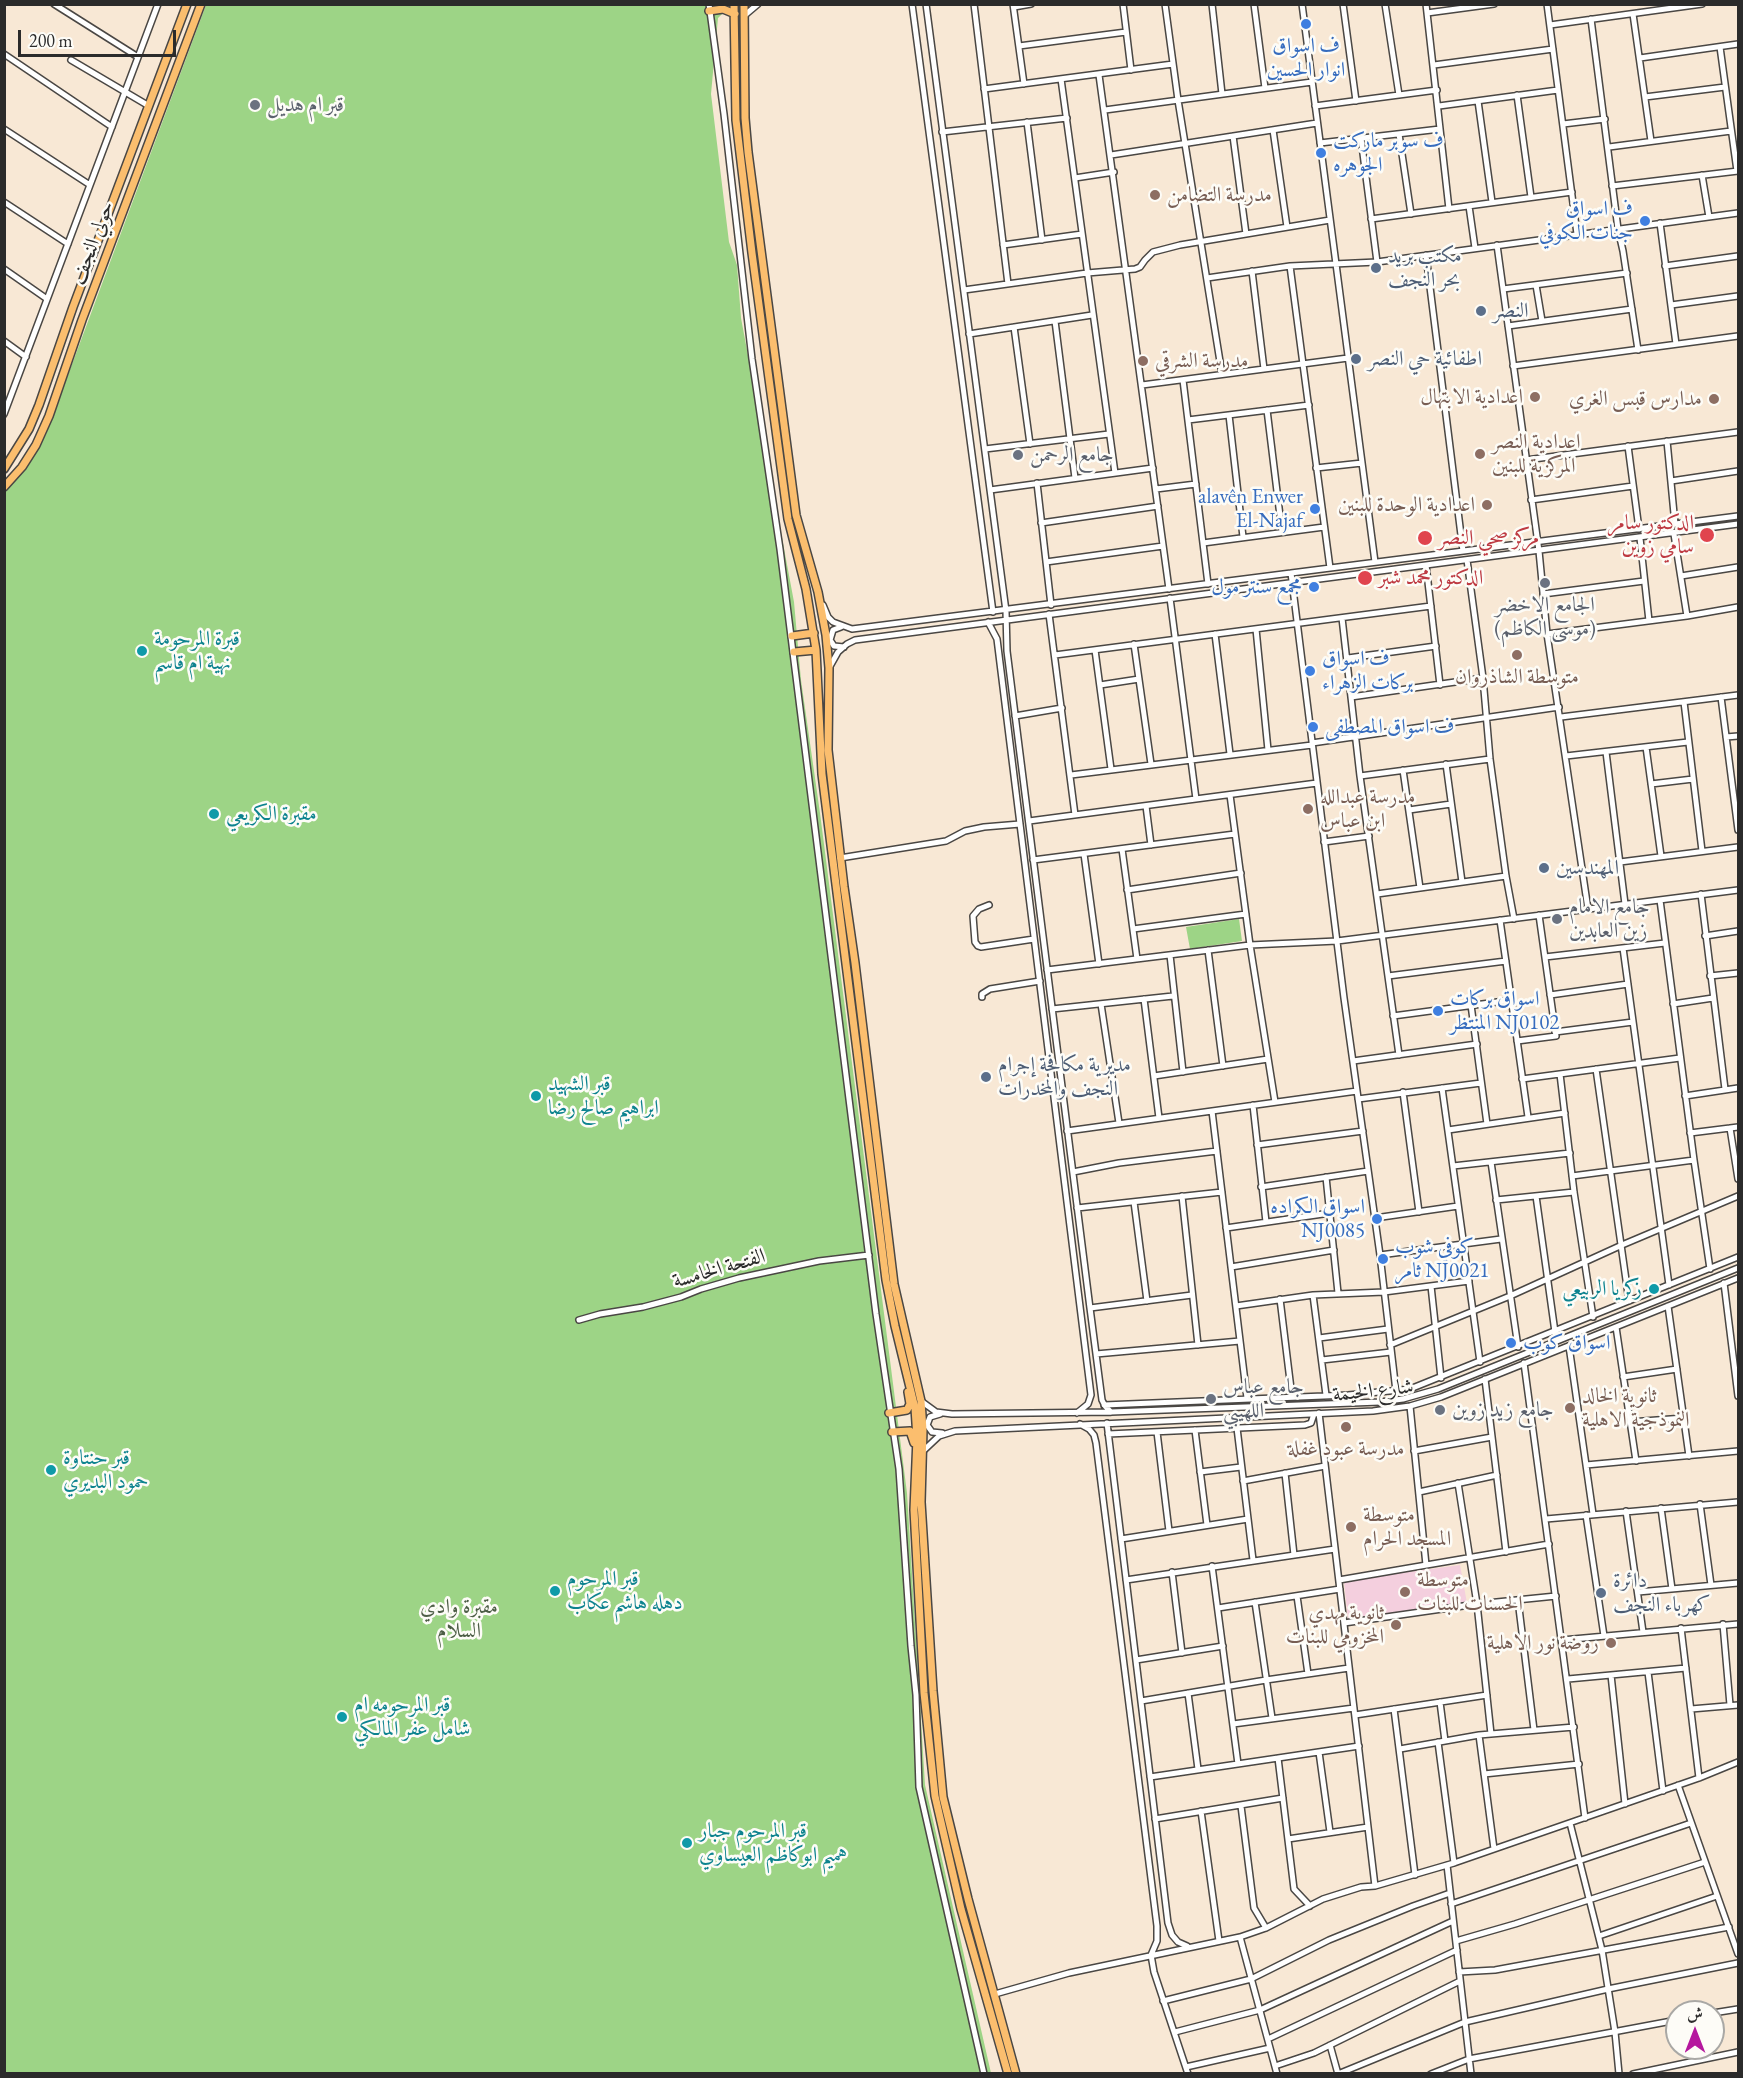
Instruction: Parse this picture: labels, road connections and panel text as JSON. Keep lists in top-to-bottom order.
{
  "streets": {
    "main road": ["حولي النجف"],
    "street": ["الفتحة الخامسة", "شارع الخيمة"]
  },
  "parks": ["مقبرة وادي السلام"],
  "places": [
    "ف اسواق انوار الحسين",
    "قبر ام هديل",
    "ف سوبر ماركت الجوهره",
    "مدرسة التضامن",
    "ف اسواق جنات الكوفي",
    "مكتب بريد بحر النجف",
    "النصر",
    "اطفائية حي النصر",
    "مدرسة الشرقي",
    "اعدادية الابتهال",
    "مدارس قبس الغري",
    "اعدادية النصر المركزية للبنين",
    "جامع الرحمن",
    "اعدادية الوحدة للبنين",
    "alavên Enwer El-Najaf",
    "الدكتور سامر سامي زوين",
    "مركز صحي النصر",
    "الدكتور محمد شبر",
    "الجامع الاخضر (موسى الكاظم)",
    "مجمع سنتر مول",
    "قبرة المرحومة نهية ام قاسم",
    "متوسطة الشاذروان",
    "ف اسواق بركات الزهراء",
    "ف اسواق المصطفى",
    "مدرسة عبدالله ابن عباس",
    "مقبرة الكريعي",
    "المهندسين",
    "جامع الامام زين العابدين",
    "اسواق بركات المنتظر NJ0102",
    "مديرية مكافحة إجرام النجف والمخدرات",
    "قبر الشهيد ابراهيم صالح رضا",
    "اسواق الكراده NJ0085",
    "كوفي شوب ثامر NJ0021",
    "زكريا الربيعي",
    "اسواق كوب",
    "جامع عباس اللهيبي",
    "ثانوية الخالد النموذجية الاهلية",
    "جامع زيد زوين",
    "مدرسة عبود غفلة",
    "قبر حنتاوة حمود البديري",
    "متوسطة المسجد الحرام",
    "قبر المرحوم دهله هاشم عكاب",
    "متوسطة الحسنات للبنات",
    "دائرة كهرباء النجف",
    "ثانوية مهدي المخزومي للبنات",
    "روضة نور الاهلية",
    "قبر المرحومه ام شامل عفر المالكي",
    "قبر المرحوم جبار هميم ابوكاظم العيساوي"
  ],
  "scale_bar": "200 m",
  "north": "top"
}
